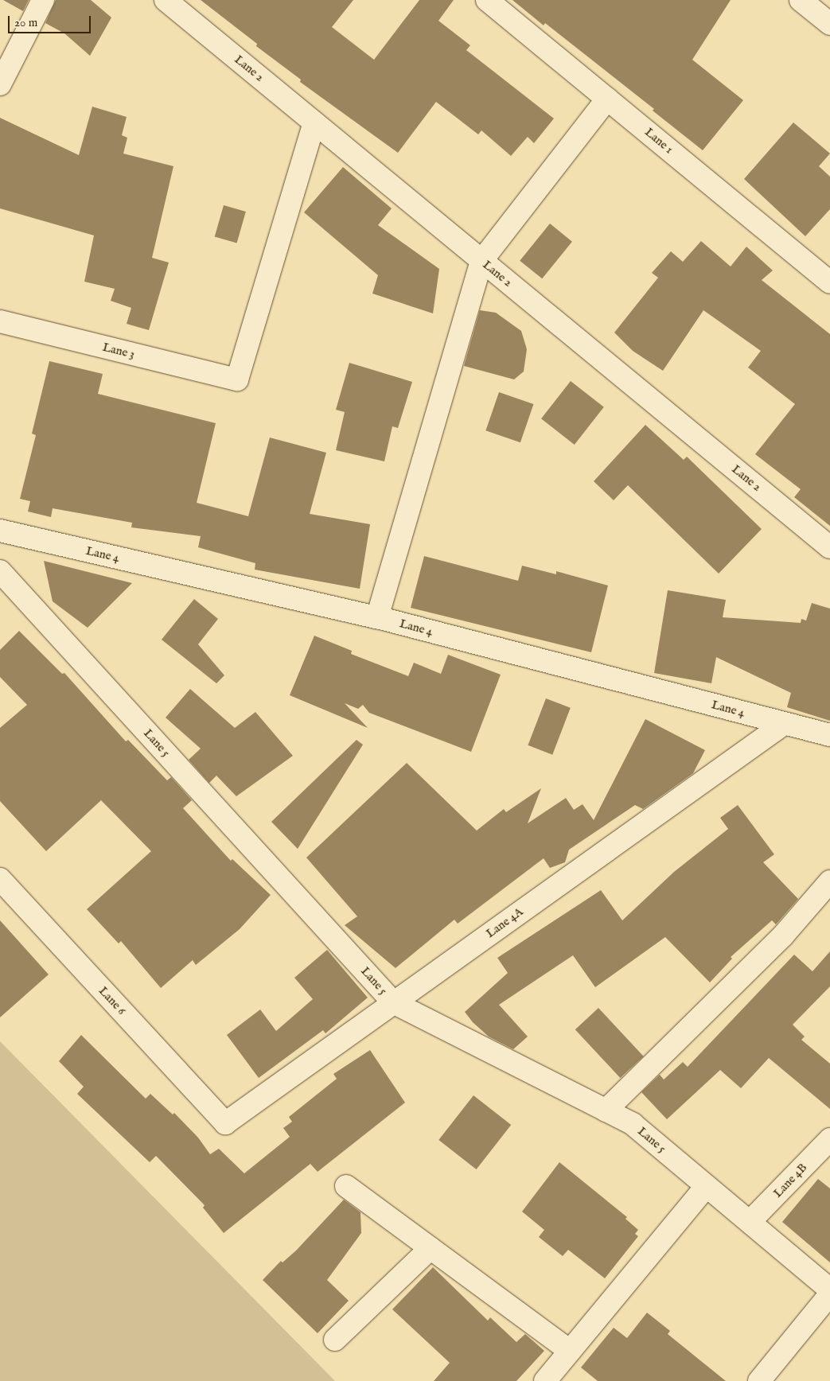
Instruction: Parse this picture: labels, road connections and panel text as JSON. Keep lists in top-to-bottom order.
{
  "streets": {
    "street": [
      "Lane 2",
      "Lane 1",
      "Lane 3",
      "Lane 4",
      "Lane 5",
      "Lane 4A",
      "Lane 6",
      "Lane 4B"
    ]
  },
  "crossings": [
    ["Lane 2", "Lane 3"],
    ["Lane 4", "Lane 4A"],
    ["Lane 5", "Lane 4A"],
    ["Lane 5", "Lane 4B"],
    ["Lane 4A", "Lane 6"]
  ],
  "scale_bar": "20 m"
}
